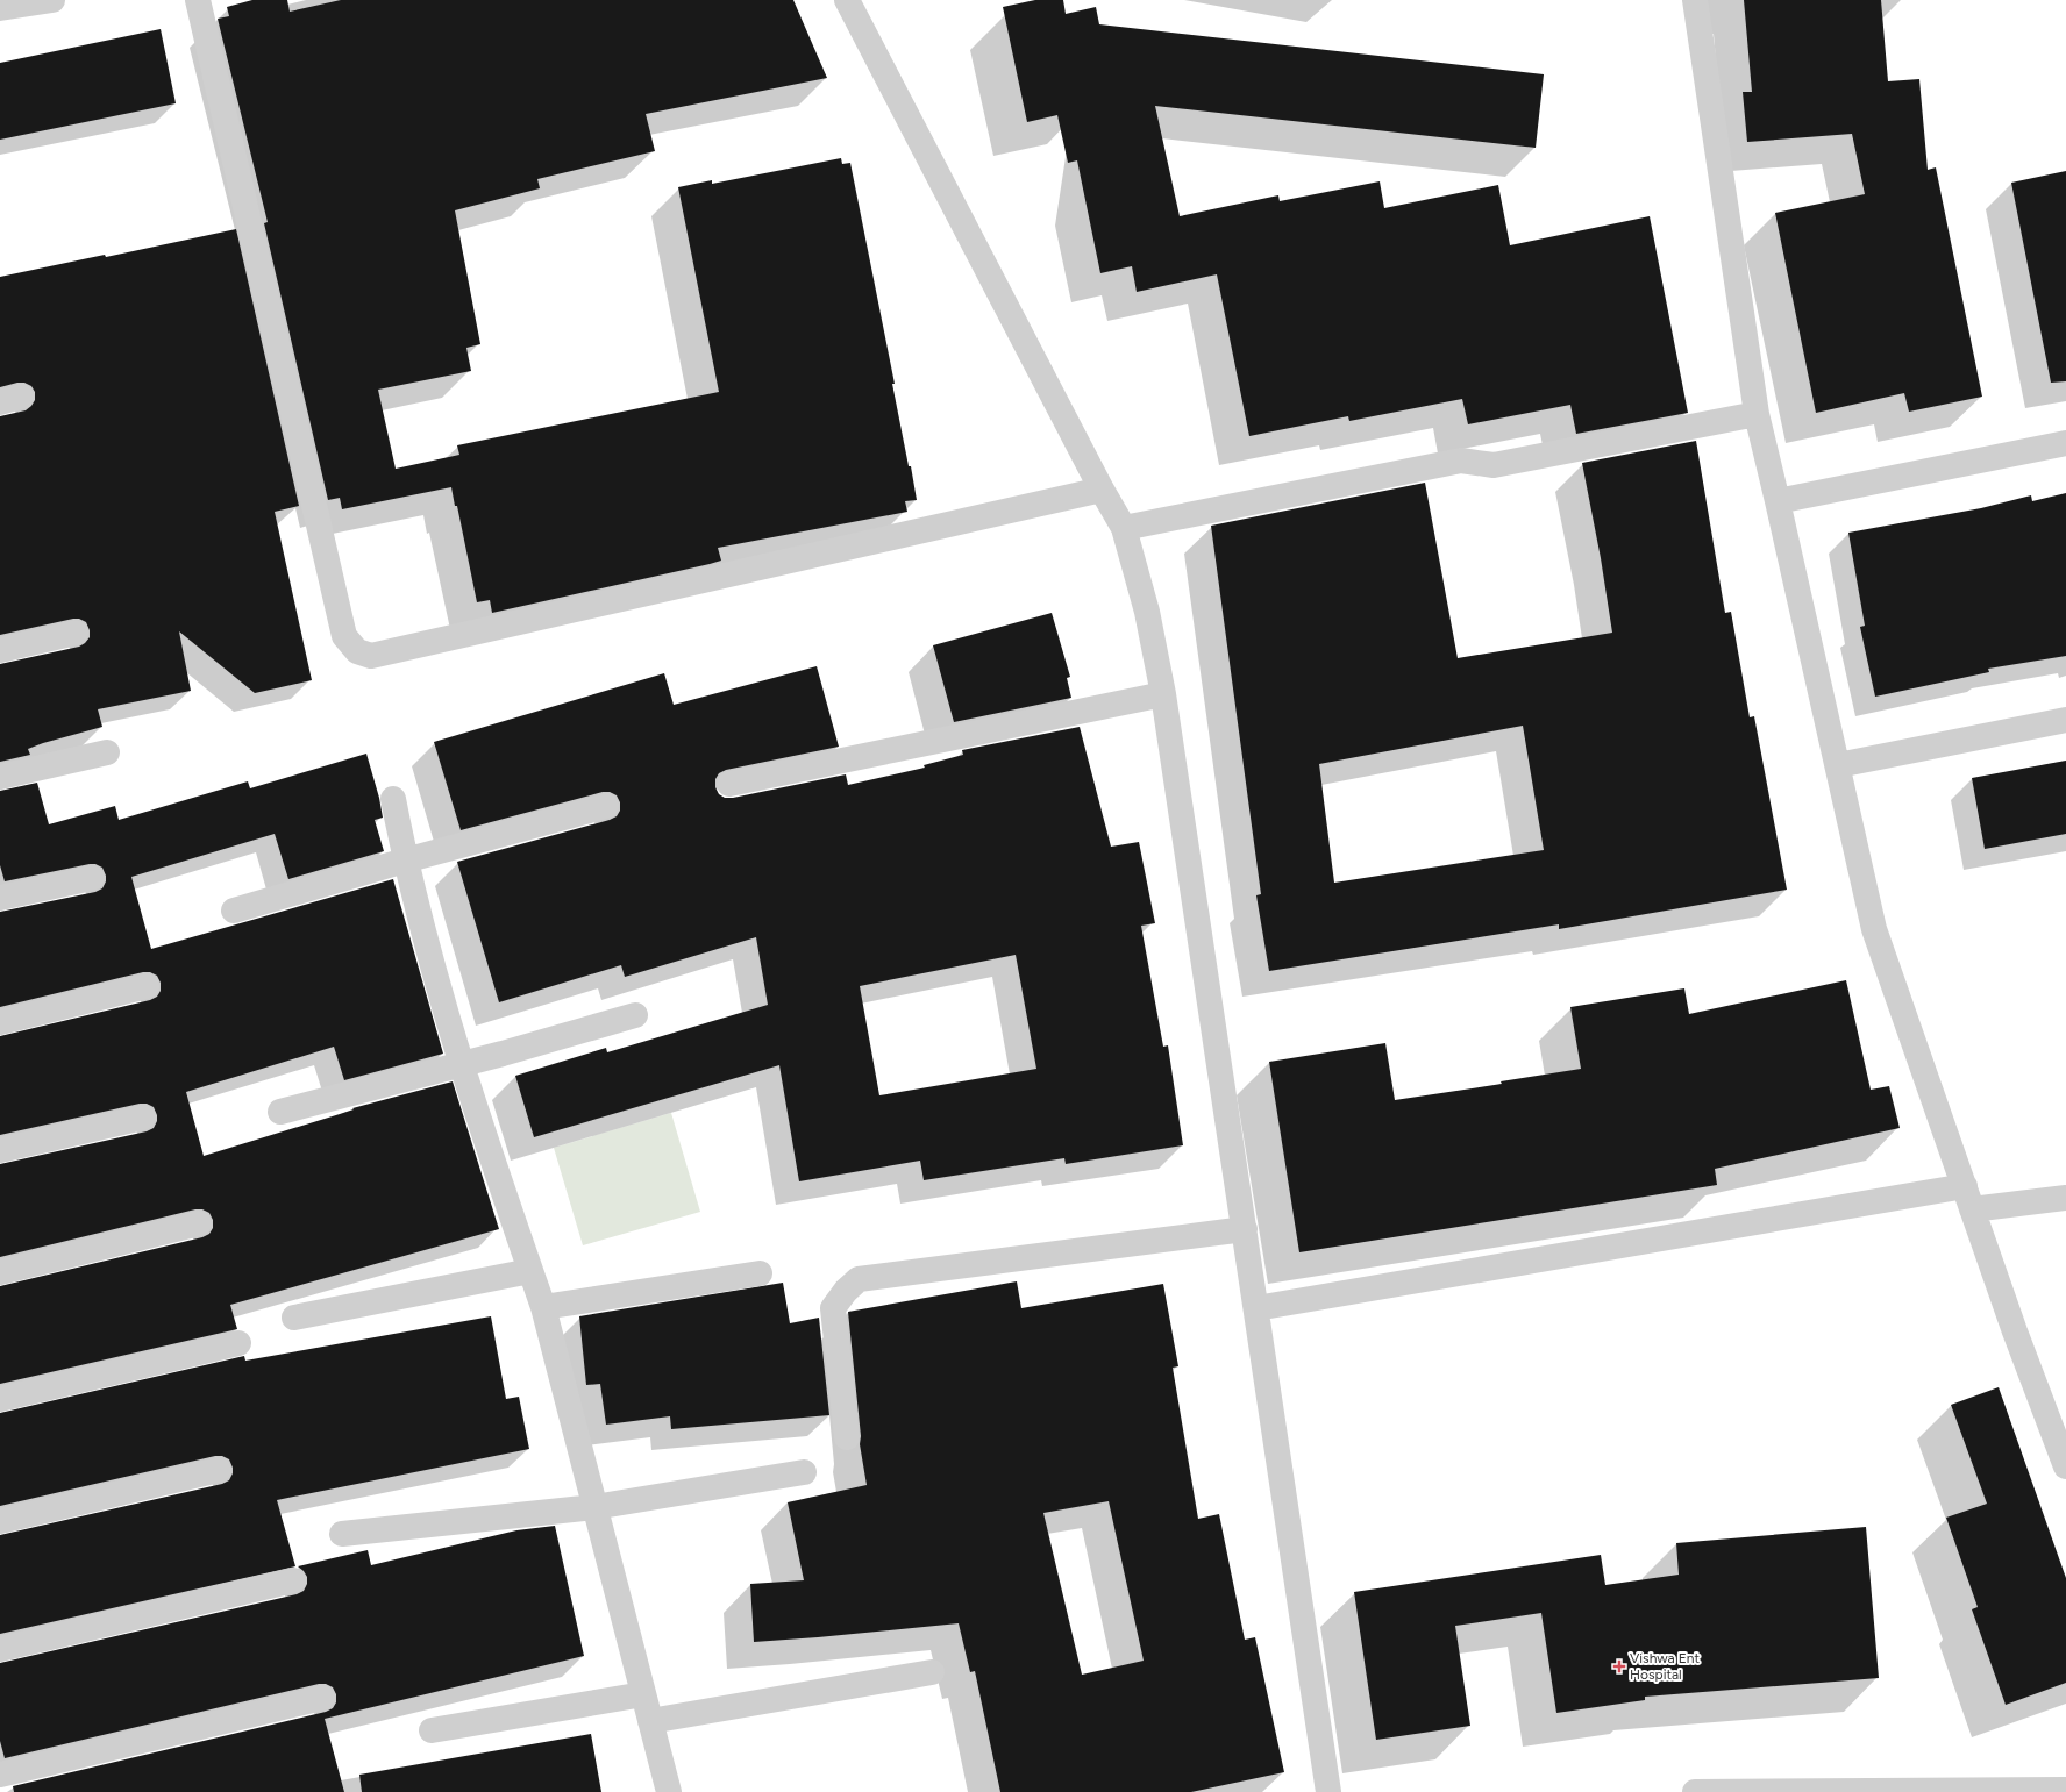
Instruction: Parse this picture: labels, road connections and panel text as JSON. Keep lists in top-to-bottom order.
{
  "places": {
    "health": ["Vishwa Ent Hospital"]
  }
}
